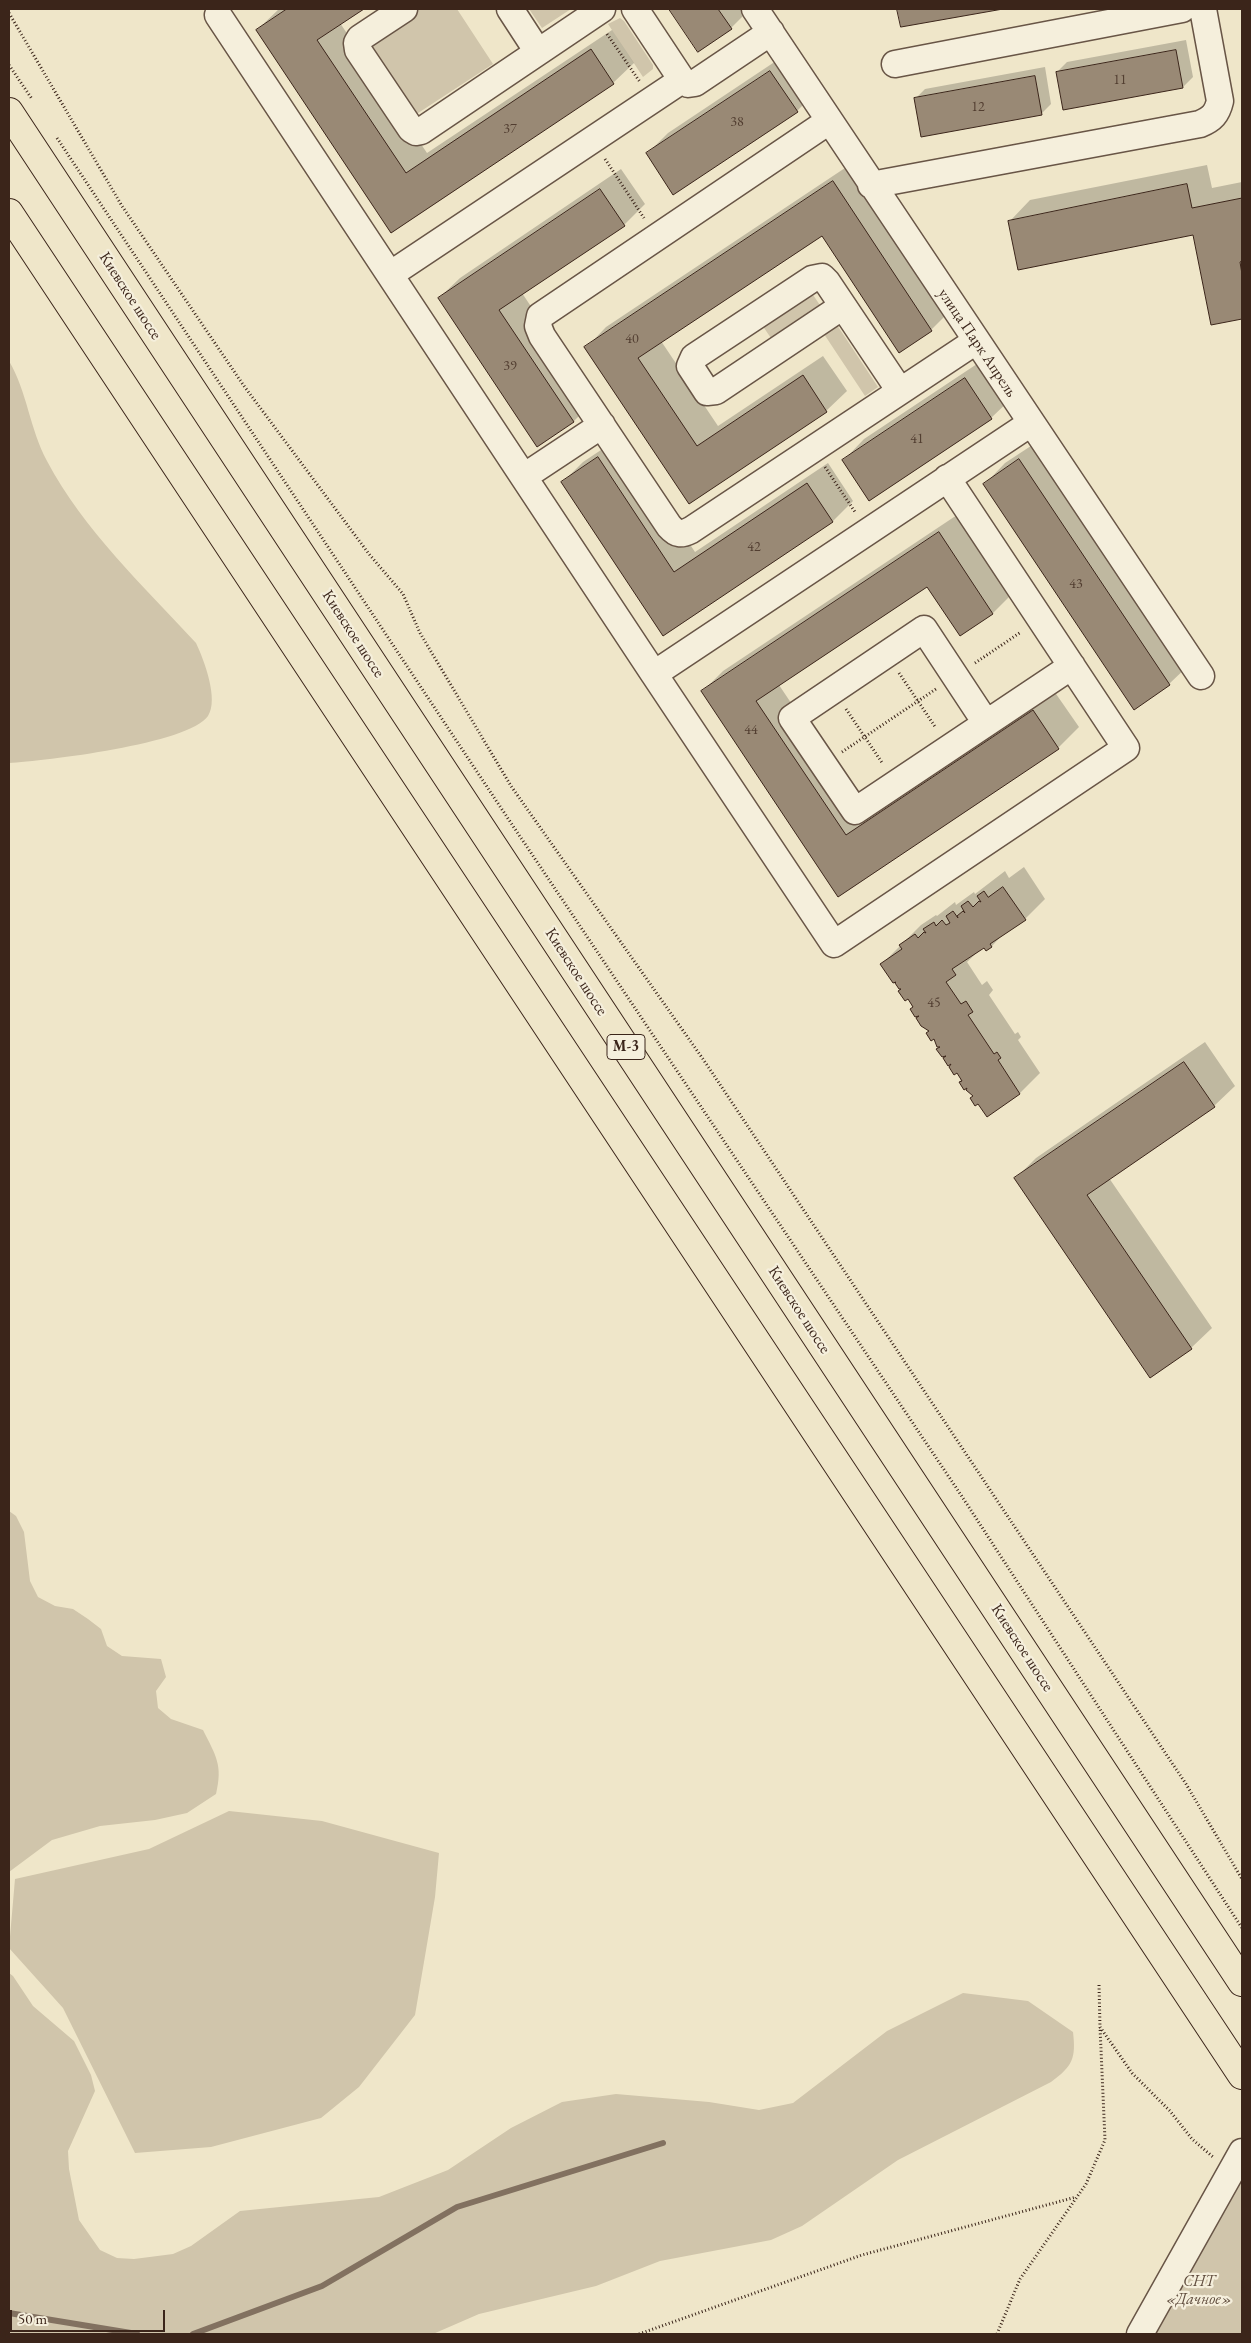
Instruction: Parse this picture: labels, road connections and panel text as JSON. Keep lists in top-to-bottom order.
{
  "streets": {
    "highway": ["Киевское шоссе", "М-3"],
    "street": ["улица Парк Апрель"]
  },
  "parks": ["СНТ «Дачное»"],
  "house_numbers": [
    "11",
    "12",
    "38",
    "37",
    "40",
    "39",
    "41",
    "42",
    "43",
    "44",
    "45"
  ],
  "scale_bar": "50 m"
}
